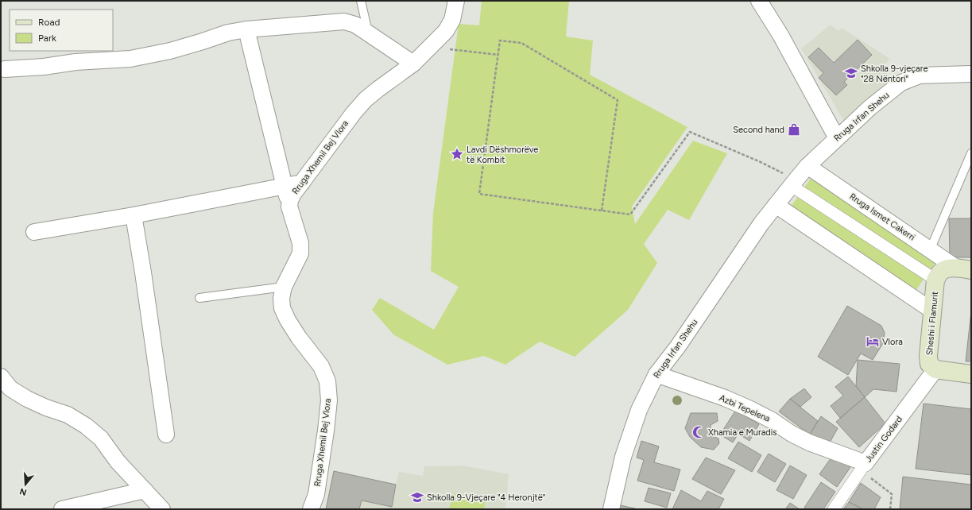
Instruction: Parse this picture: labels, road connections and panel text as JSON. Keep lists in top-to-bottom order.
{
  "streets": {
    "main road": ["Sheshi i Flamurit"],
    "street": [
      "Rruga Irfan Shehu",
      "Rruga Xhemil Bej Vlora",
      "Rruga Ismet Cakerri",
      "Azbi Tepelena",
      "Justin Godard"
    ]
  },
  "crossings": [
    ["Rruga Irfan Shehu", "Rruga Ismet Cakerri"],
    ["Rruga Irfan Shehu", "Azbi Tepelena"],
    ["Rruga Ismet Cakerri", "Sheshi i Flamurit"],
    ["Sheshi i Flamurit", "Justin Godard"],
    ["Azbi Tepelena", "Justin Godard"]
  ],
  "places": {
    "school or university": ["Shkolla 9-vjeçare \"28 Nëntori\"", "Shkolla 9-Vjeçare \"4 Heronjtë\""],
    "shop": ["Second hand"],
    "place": ["Lavdi Dëshmorëve të Kombit"],
    "hotel": ["Vlora"],
    "mosque": ["Xhamia e Muradis"]
  },
  "legend": ["Road", "Park"],
  "north": "bottom"
}
